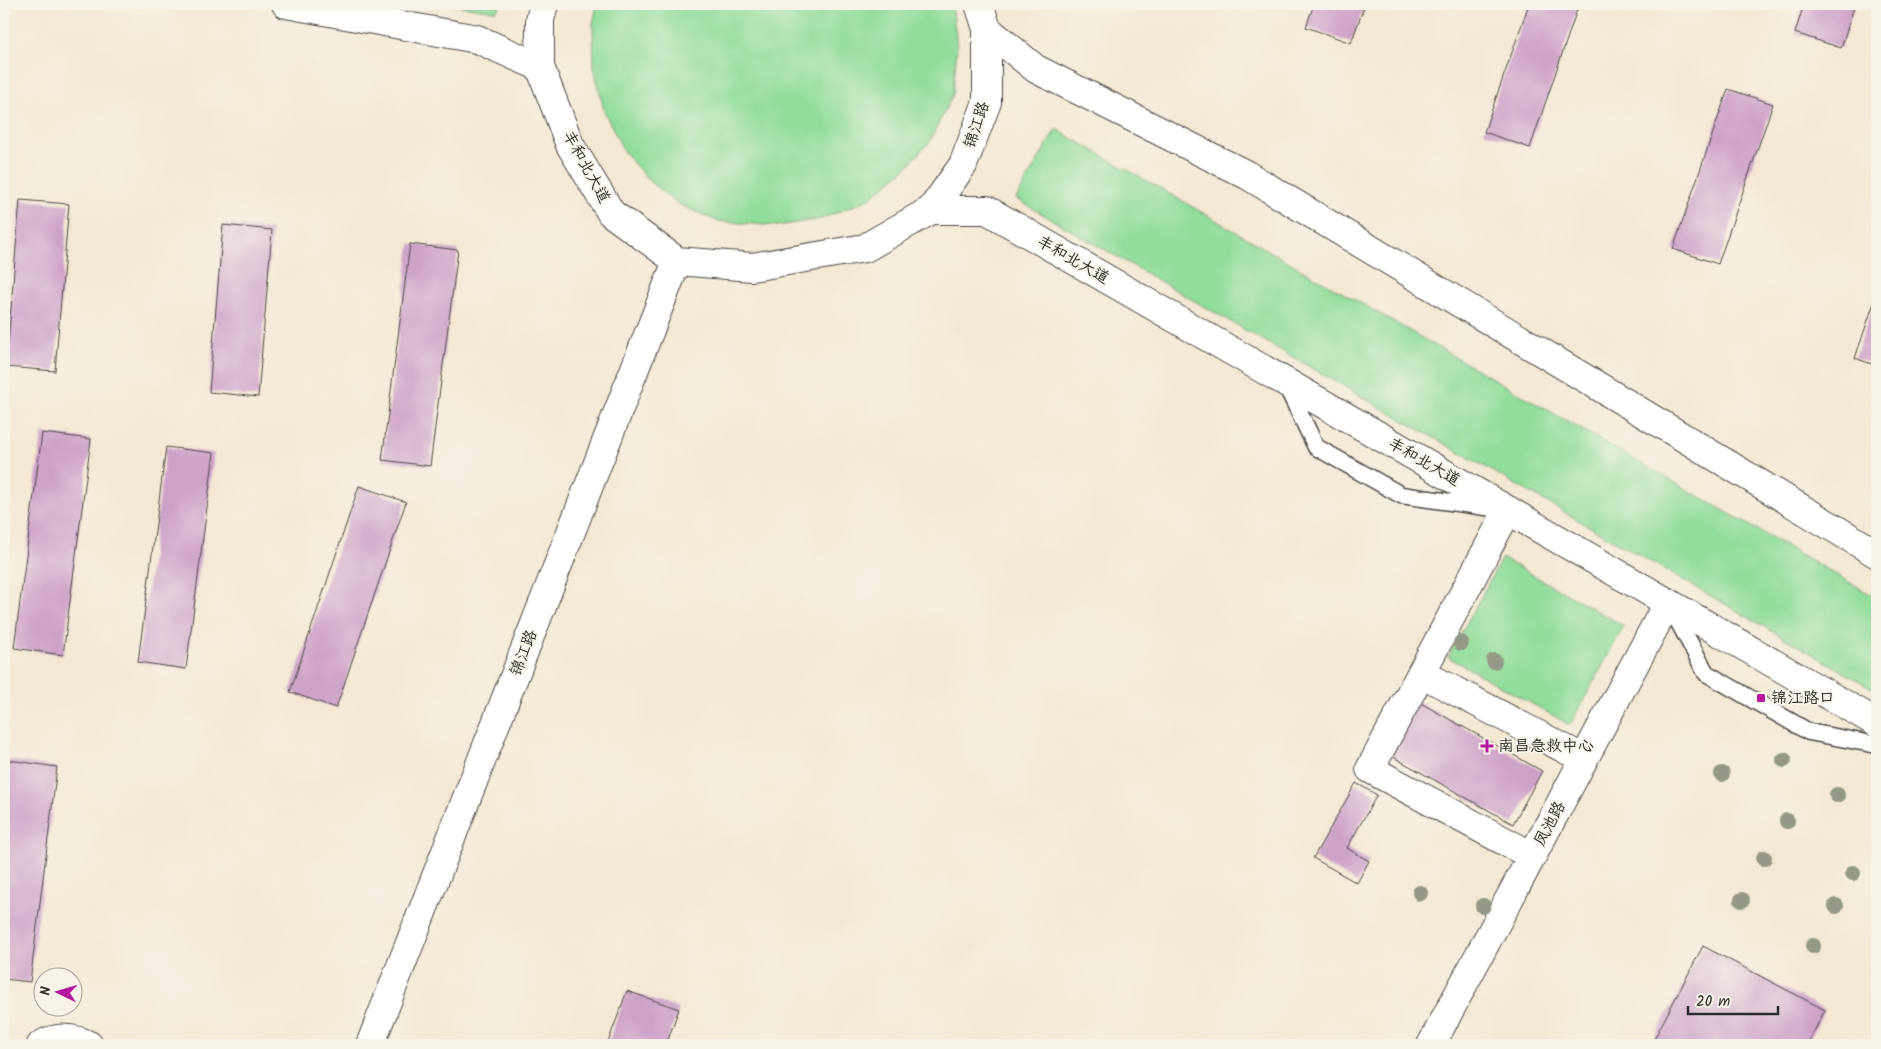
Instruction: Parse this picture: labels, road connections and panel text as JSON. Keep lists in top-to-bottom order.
{
  "streets": {
    "main road": ["锦江路", "丰和北大道", "凤池路"]
  },
  "crossings": [
    ["锦江路", "丰和北大道"],
    ["丰和北大道", "凤池路"]
  ],
  "places": {
    "transit": ["锦江路口"],
    "health": ["南昌急救中心"]
  },
  "scale_bar": "20 m",
  "north": "left"
}
